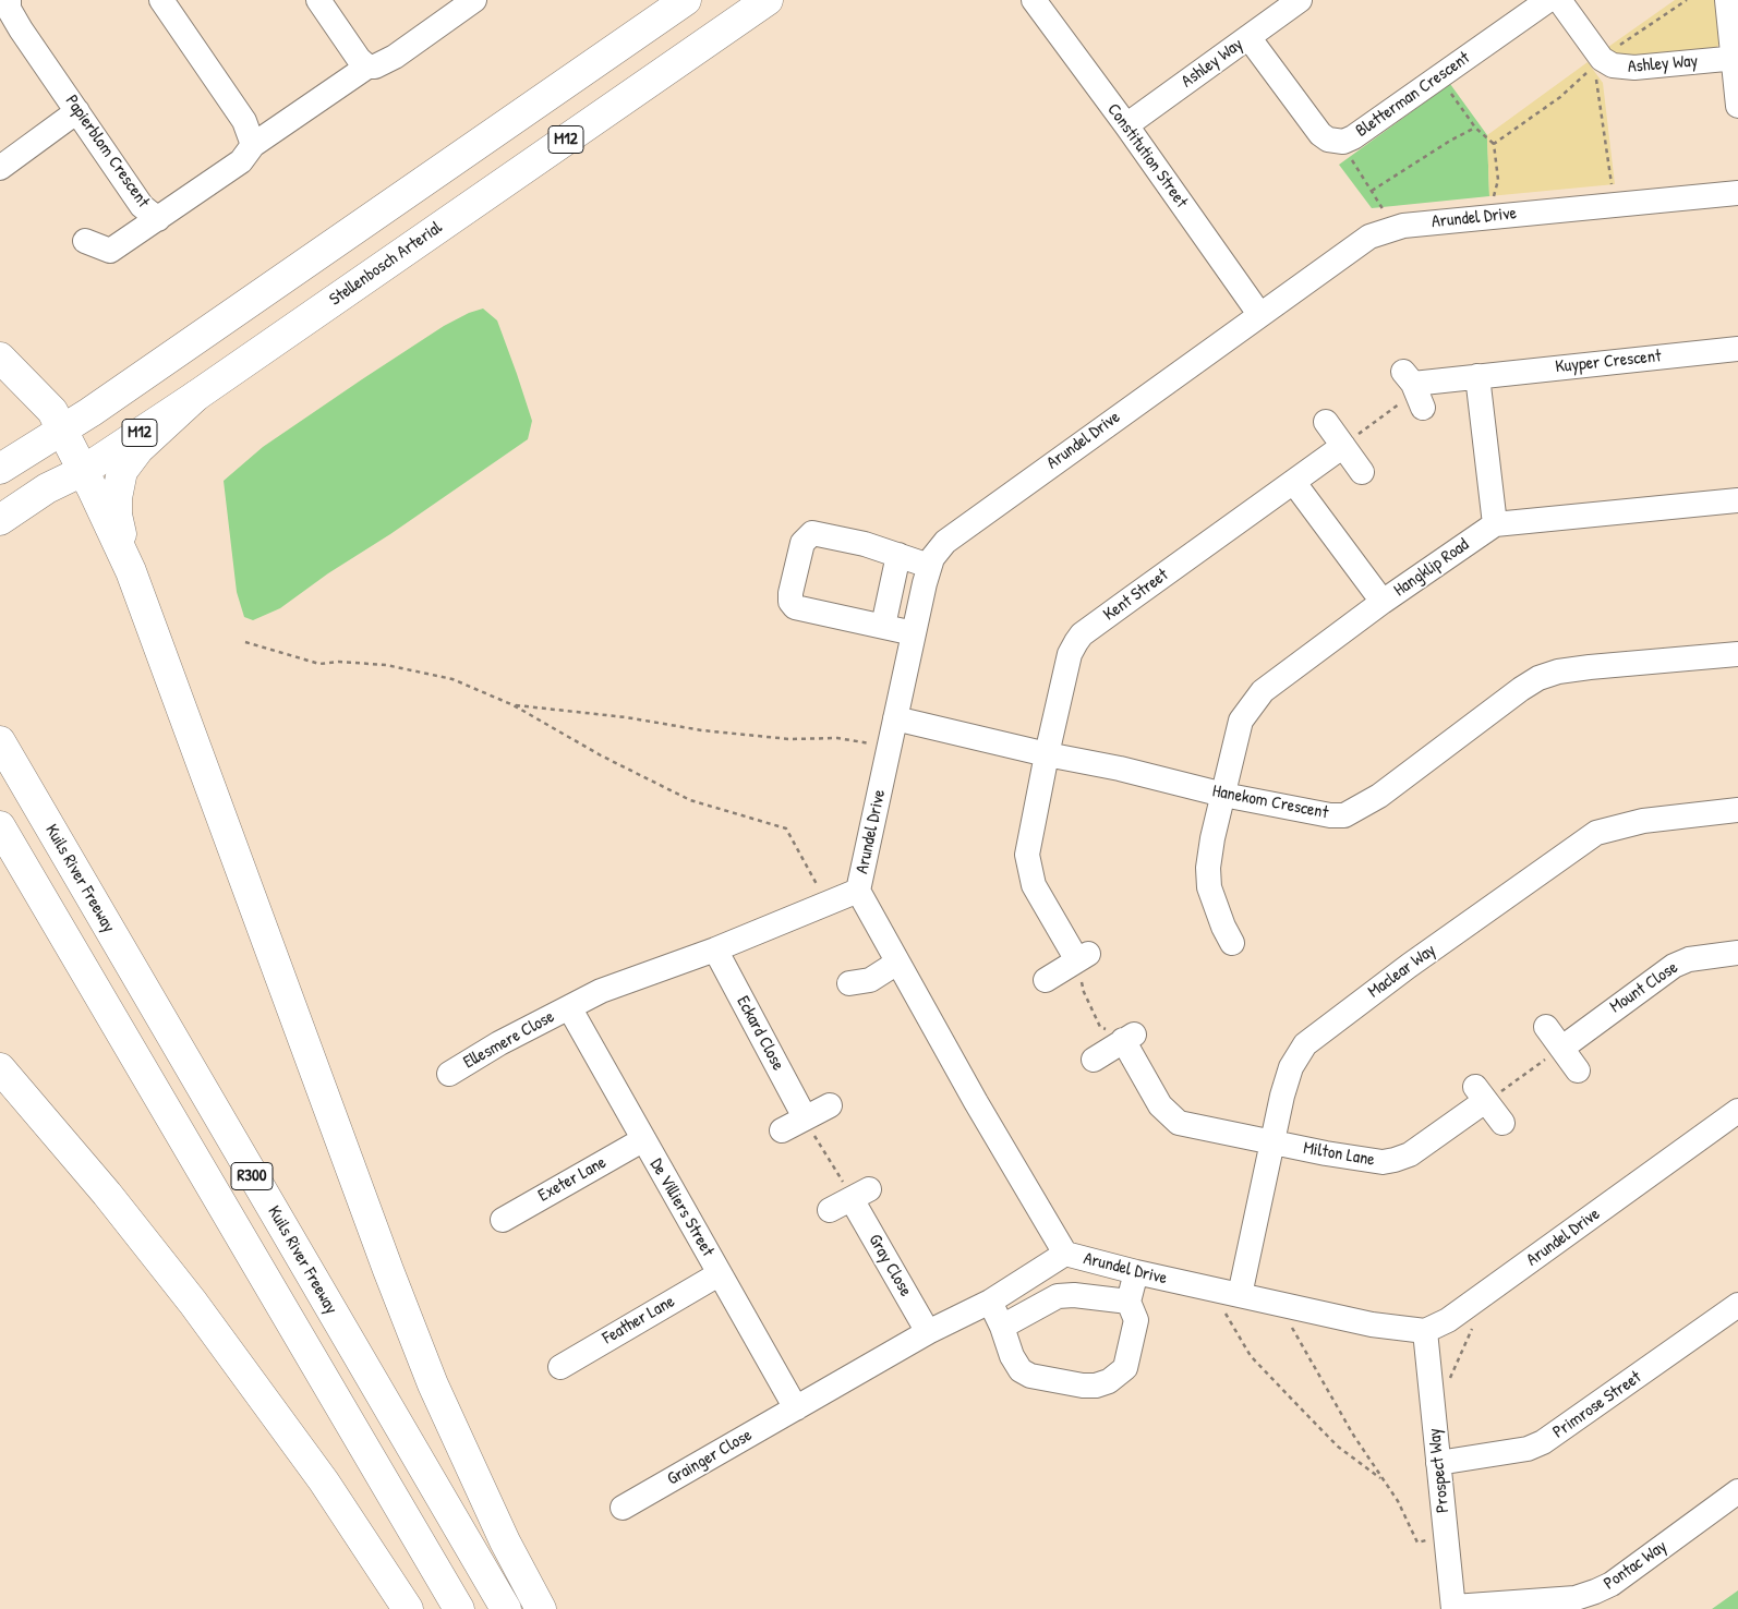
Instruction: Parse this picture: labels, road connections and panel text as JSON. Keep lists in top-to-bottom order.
{
  "streets": {
    "main road": [
      "M12",
      "Stellenbosch Arterial",
      "Kuils River Freeway",
      "R300"
    ],
    "street": [
      "Ashley Way",
      "Bletterman Crescent",
      "Papierblom Crescent",
      "Constitution Street",
      "Arundel Drive",
      "Kuyper Crescent",
      "Hangklip Road",
      "Kent Street",
      "Hanekom Crescent",
      "Maclear Way",
      "Mount Close",
      "Eckard Close",
      "Ellesmere Close",
      "Milton Lane",
      "Exeter Lane",
      "De Villiers Street",
      "Gray Close",
      "Feather Lane",
      "Primrose Street",
      "Grainger Close",
      "Prospect Way",
      "Pontac Way"
    ]
  },
  "crossings": [
    ["Ashley Way", "Bletterman Crescent"],
    ["Ashley Way", "Constitution Street"],
    ["Constitution Street", "Arundel Drive"],
    ["Arundel Drive", "Hanekom Crescent"],
    ["Arundel Drive", "Maclear Way"],
    ["Arundel Drive", "Prospect Way"],
    ["Hangklip Road", "Hanekom Crescent"],
    ["Kent Street", "Hanekom Crescent"],
    ["Maclear Way", "Milton Lane"],
    ["Ellesmere Close", "De Villiers Street"],
    ["Exeter Lane", "De Villiers Street"],
    ["De Villiers Street", "Feather Lane"],
    ["De Villiers Street", "Grainger Close"],
    ["Primrose Street", "Prospect Way"],
    ["Prospect Way", "Pontac Way"]
  ]
}
